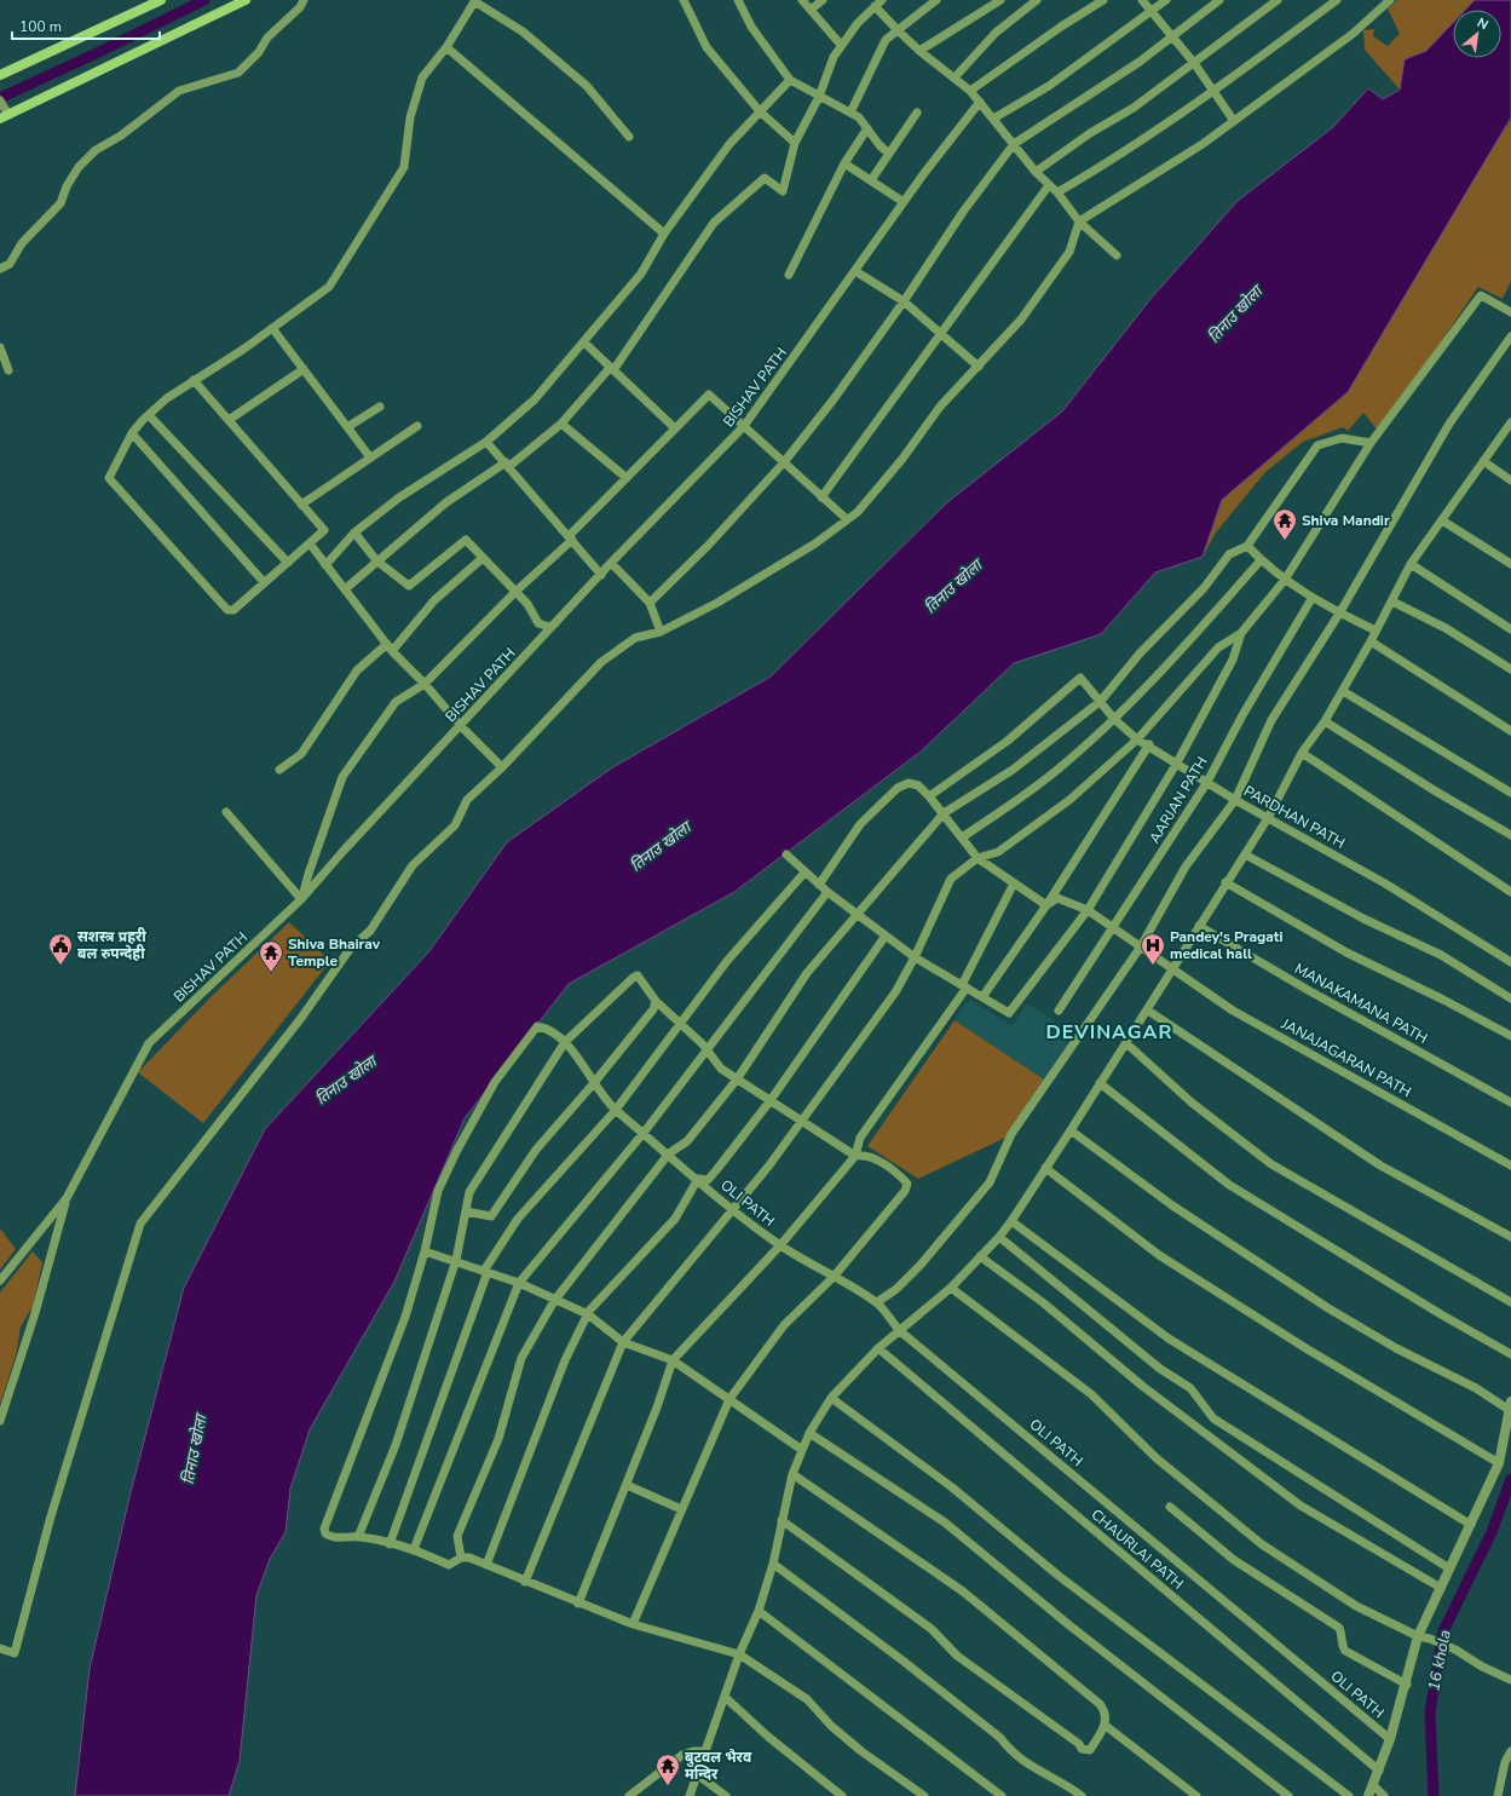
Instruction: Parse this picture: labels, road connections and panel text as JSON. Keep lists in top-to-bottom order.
{
  "streets": {
    "street": [
      "BISHAV PATH",
      "AARJAN PATH",
      "PARDHAN PATH",
      "MANAKAMANA PATH",
      "JANAJAGARAN PATH",
      "OLI PATH",
      "CHAURLAI PATH"
    ]
  },
  "crossings": [
    ["AARJAN PATH", "PARDHAN PATH"],
    ["AARJAN PATH", "JANAJAGARAN PATH"]
  ],
  "districts": ["DEVINAGAR"],
  "water": ["तिनाउ खोला", "16 khola"],
  "places": {
    "temple": ["Shiva Mandir", "Shiva Bhairav Temple", "बुटवल भैरव मन्दिर"],
    "public building": ["सशस्त्र प्रहरी बल रुपन्देही"],
    "hospital": ["Pandey's Pragati medical hall"]
  },
  "scale_bar": "100 m",
  "north": "top right"
}
